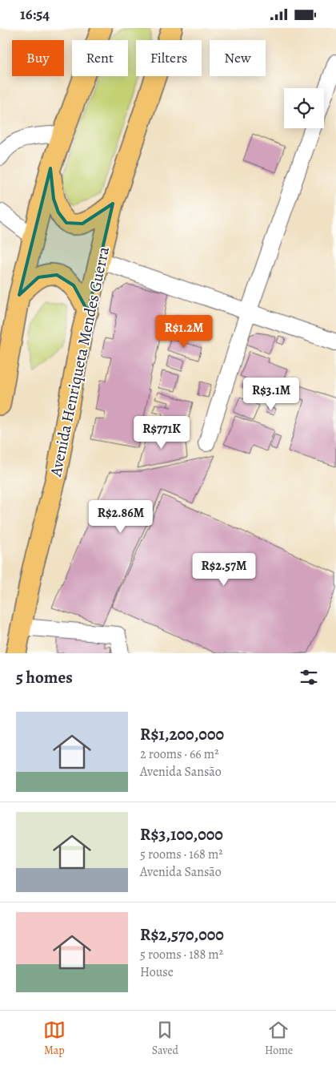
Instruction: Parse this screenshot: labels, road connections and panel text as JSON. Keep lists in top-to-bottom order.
{
  "streets": {
    "main road": ["Avenida Henriqueta Mendes Guerra"]
  },
  "page": {
    "status": "16:54",
    "chip": [
      "Buy",
      "Rent",
      "Filters",
      "New"
    ],
    "price": [
      "R$1.2M",
      "R$3.1M",
      "R$771K",
      "R$2.86M",
      "R$2.57M"
    ],
    "heading": "5 homes",
    "list": [
      {
        "name": "R$1,200,000",
        "note": "2 rooms · 66 m² · Avenida Sansão"
      },
      {
        "name": "R$3,100,000",
        "note": "5 rooms · 168 m² · Avenida Sansão"
      },
      {
        "name": "R$2,570,000",
        "note": "5 rooms · 188 m² · House"
      }
    ],
    "tabs": ["Map", "Saved", "Home"]
  }
}
